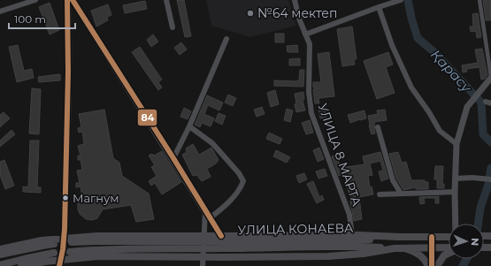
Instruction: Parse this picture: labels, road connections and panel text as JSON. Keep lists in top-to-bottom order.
{
  "streets": {
    "main road": ["УЛИЦА КОНАЕВА"],
    "street": ["УЛИЦА 8 МАРТА"]
  },
  "water": ["Қарасу"],
  "places": ["№64 мектеп", "Магнум"],
  "lines": ["transit line 84"],
  "scale_bar": "100 m",
  "north": "right"
}
